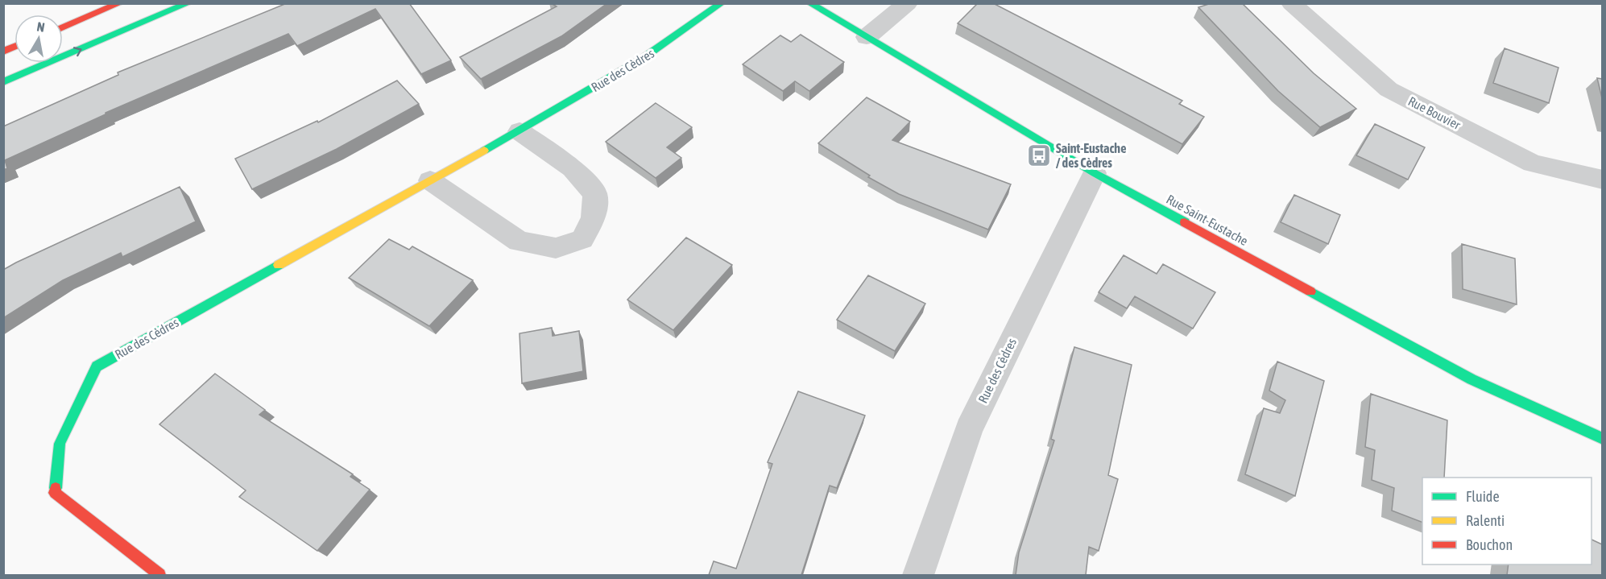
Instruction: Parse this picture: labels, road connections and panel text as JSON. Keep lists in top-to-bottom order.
{
  "streets": {
    "street": ["Rue des Cèdres", "Rue Bouvier", "Rue Saint-Eustache"]
  },
  "crossings": [
    ["Rue des Cèdres", "Rue Saint-Eustache"]
  ],
  "places": {
    "bus stop": ["Saint-Eustache / des Cèdres"]
  },
  "legend": ["Fluide", "Ralenti", "Bouchon"],
  "north": "top"
}
